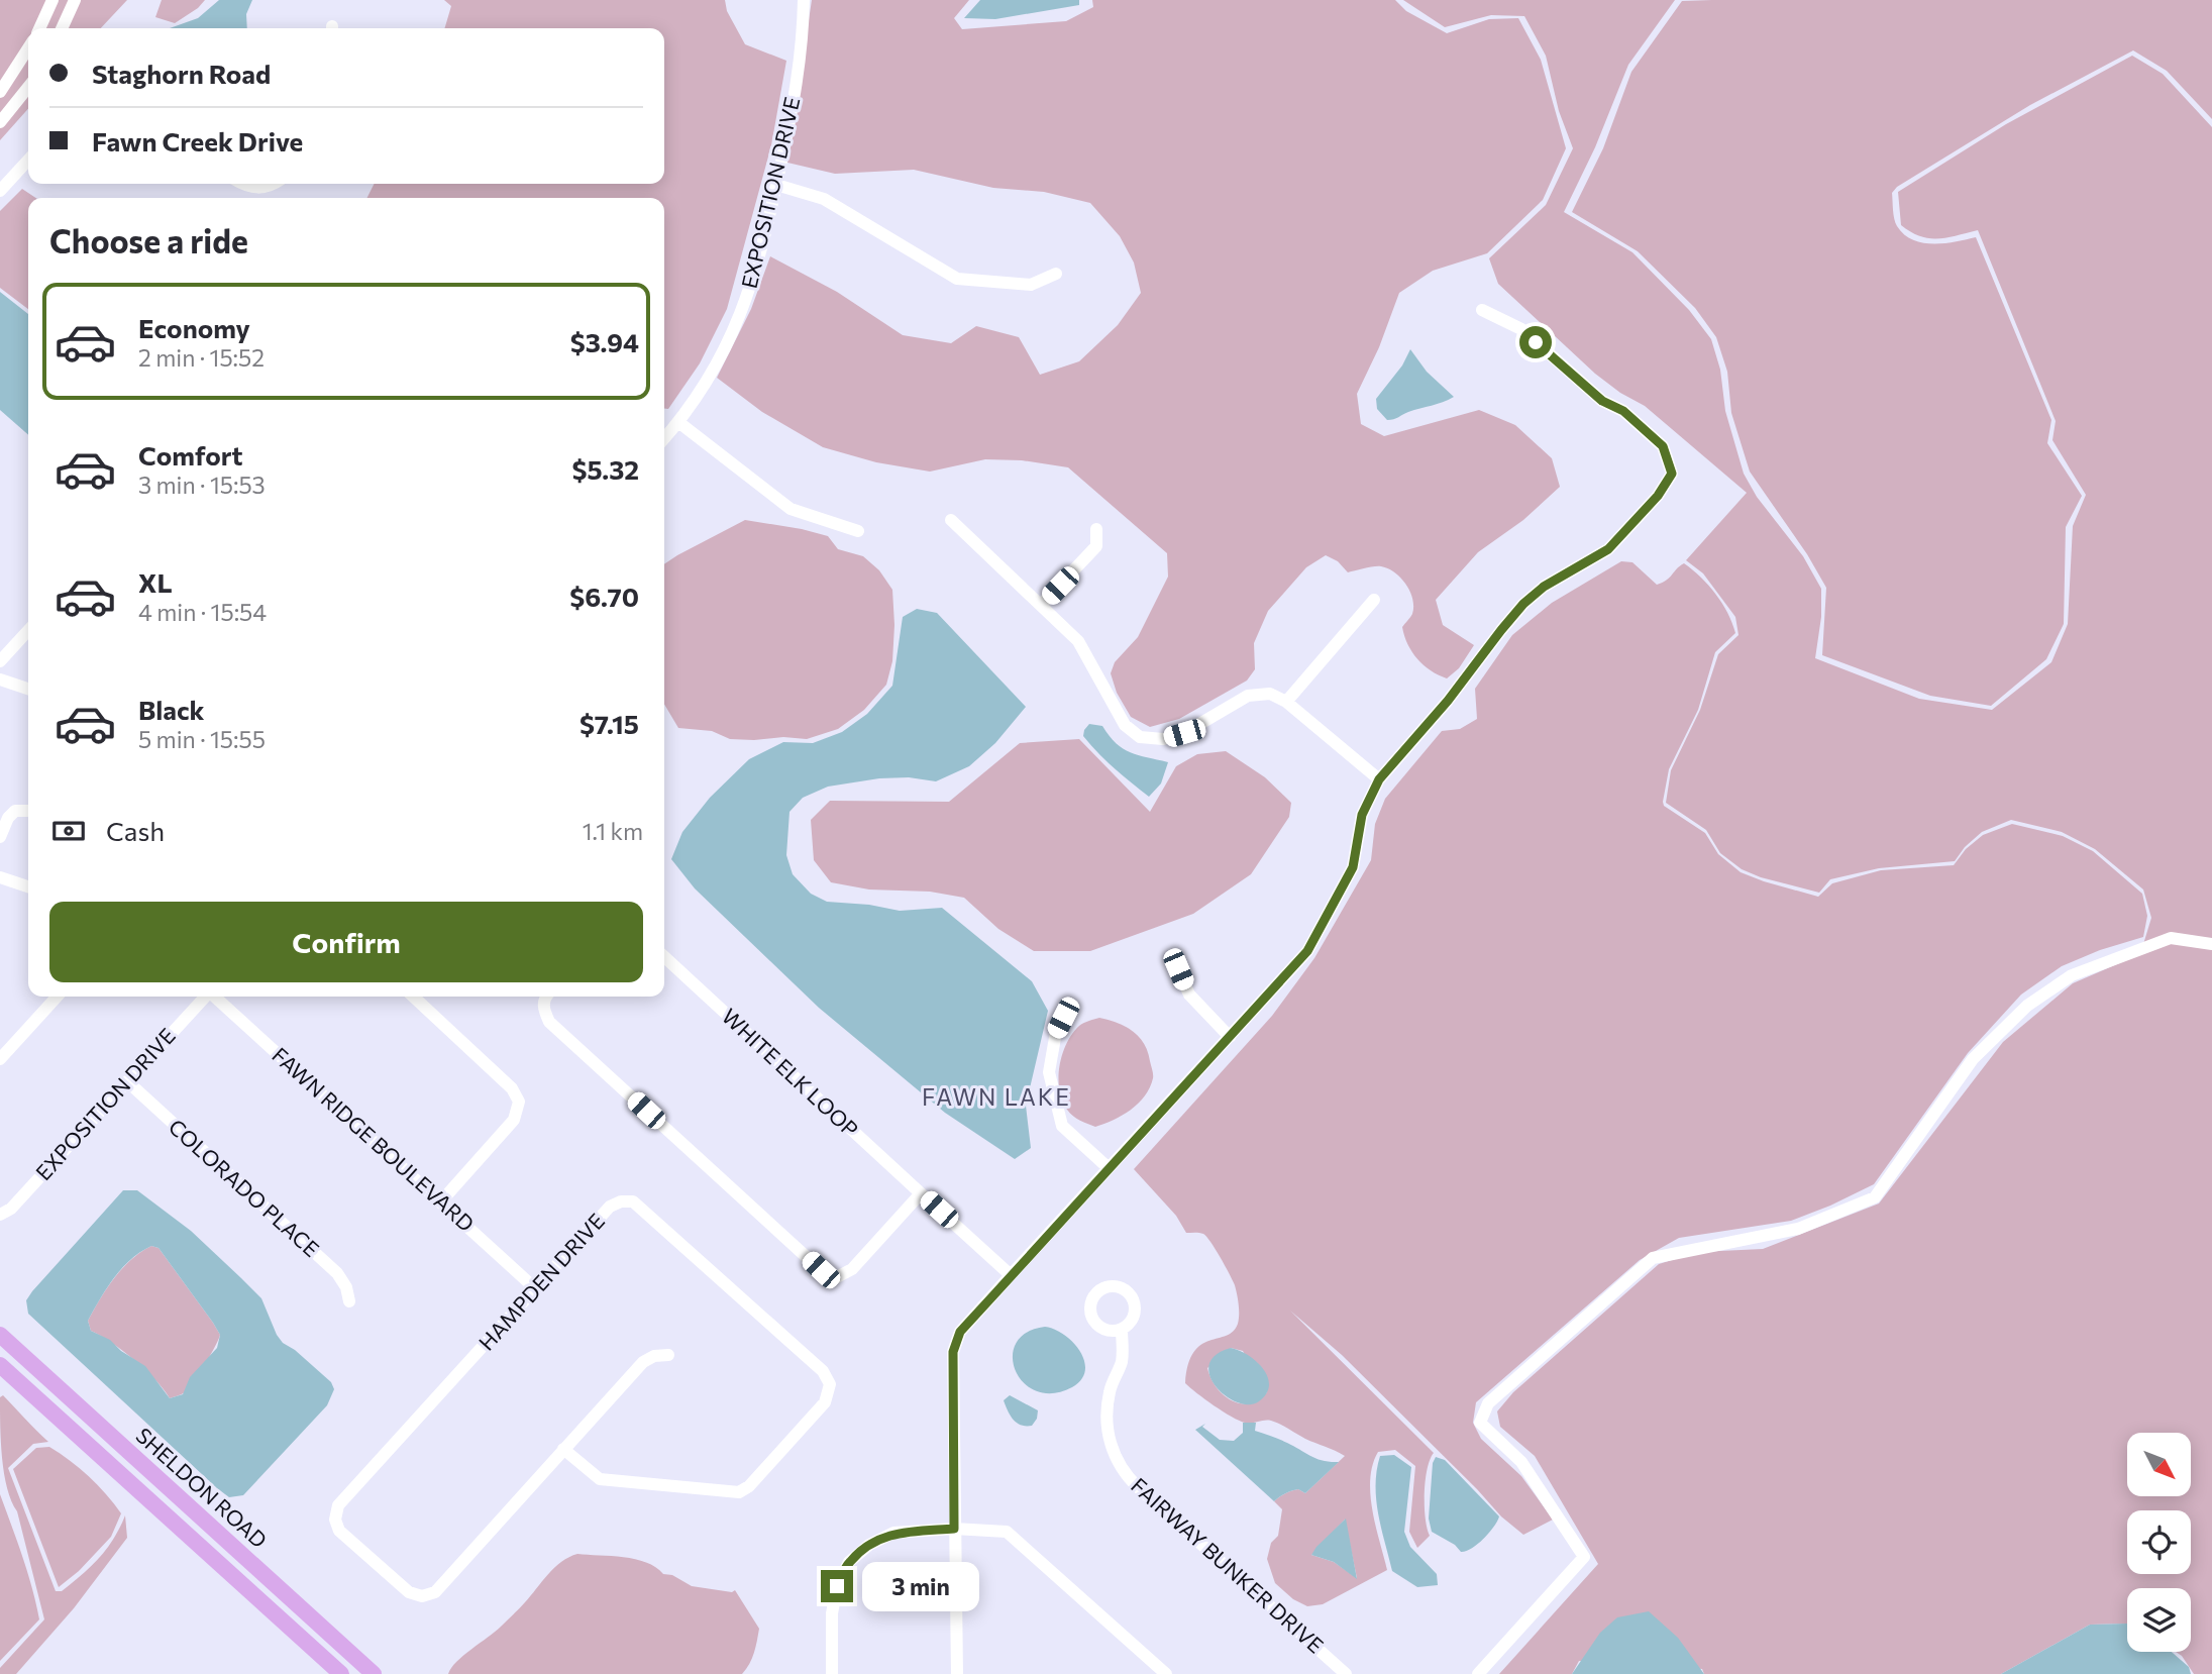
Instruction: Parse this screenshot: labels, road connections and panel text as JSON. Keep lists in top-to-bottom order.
{
  "streets": {
    "main road": ["SHELDON ROAD"],
    "street": [
      "EXPOSITION DRIVE",
      "WHITE ELK LOOP",
      "FAWN RIDGE BOULEVARD",
      "COLORADO PLACE",
      "HAMPDEN DRIVE",
      "FAIRWAY BUNKER DRIVE"
    ]
  },
  "crossings": [
    ["EXPOSITION DRIVE", "COLORADO PLACE"],
    ["FAWN RIDGE BOULEVARD", "HAMPDEN DRIVE"]
  ],
  "districts": ["FAWN LAKE"],
  "north": "bottom right",
  "page": {
    "banner": ["Staghorn Road", "Fawn Creek Drive"],
    "heading": "Choose a ride",
    "list": [
      {
        "name": "Economy",
        "note": "2 min · 15:52",
        "value": "$3.94"
      },
      {
        "name": "Comfort",
        "note": "3 min · 15:53",
        "value": "$5.32"
      },
      {
        "name": "XL",
        "note": "4 min · 15:54",
        "value": "$6.70"
      },
      {
        "name": "Black",
        "note": "5 min · 15:55",
        "value": "$7.15"
      }
    ],
    "pay": ["Cash", "1.1 km"],
    "buttons": "Confirm",
    "bubble": "3 min"
  }
}
